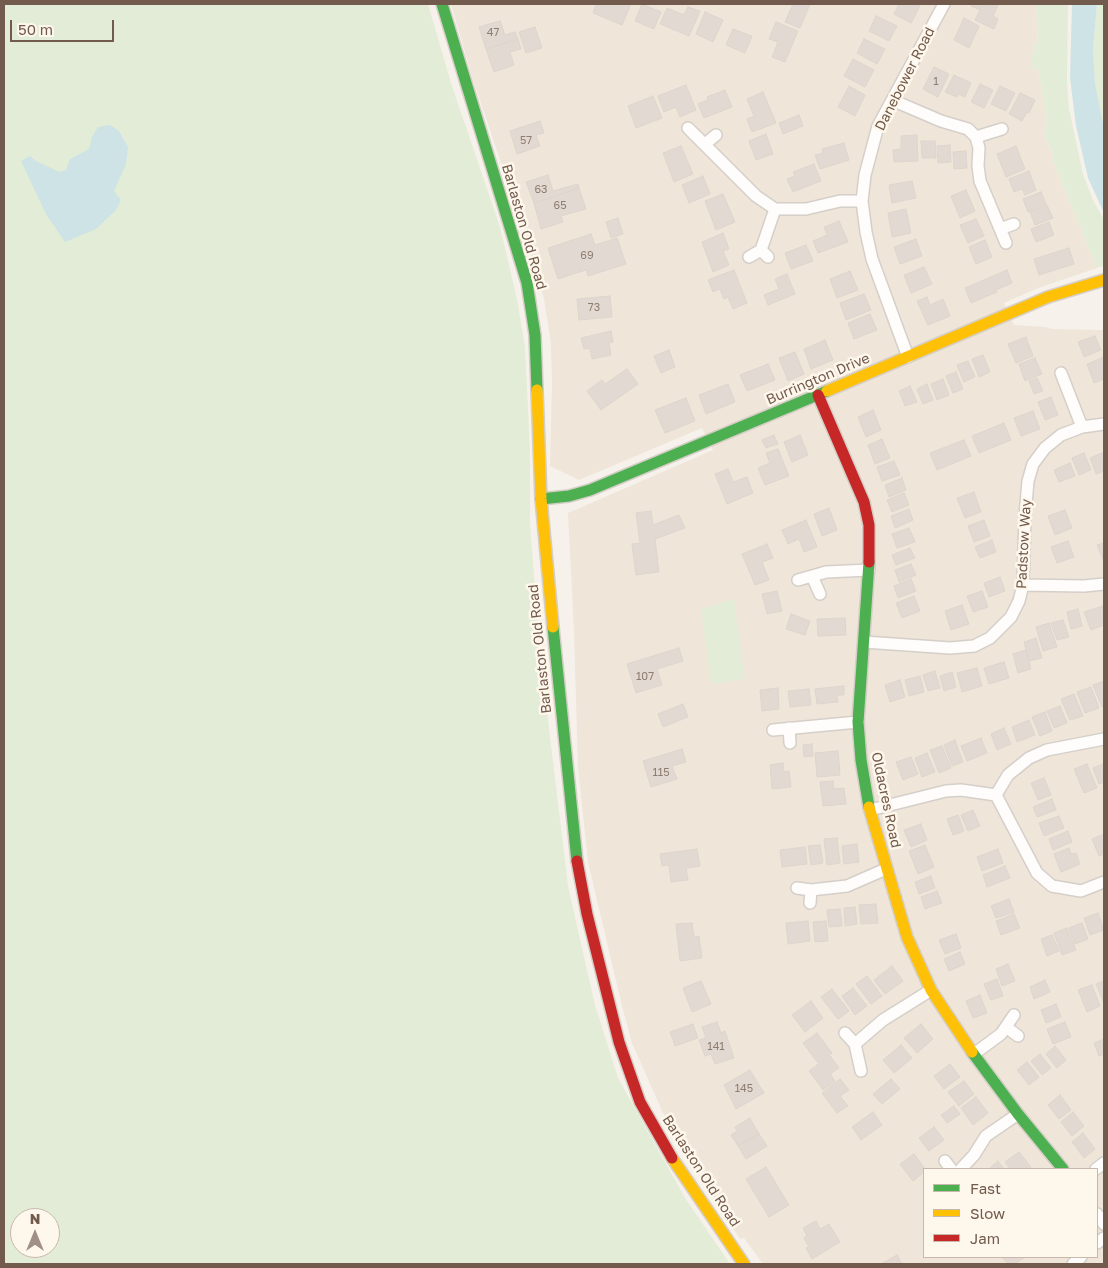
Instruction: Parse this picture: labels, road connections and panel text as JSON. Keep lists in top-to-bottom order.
{
  "streets": {
    "street": [
      "Danebower Road",
      "Barlaston Old Road",
      "Burrington Drive",
      "Padstow Way",
      "Oldacres Road"
    ]
  },
  "crossings": [
    ["Danebower Road", "Burrington Drive"],
    ["Barlaston Old Road", "Burrington Drive"],
    ["Burrington Drive", "Oldacres Road"],
    ["Padstow Way", "Oldacres Road"]
  ],
  "house_numbers": [
    "47",
    "1",
    "57",
    "63",
    "65",
    "69",
    "73",
    "107",
    "115",
    "141",
    "145"
  ],
  "legend": ["Fast", "Slow", "Jam"],
  "scale_bar": "50 m",
  "north": "top"
}
